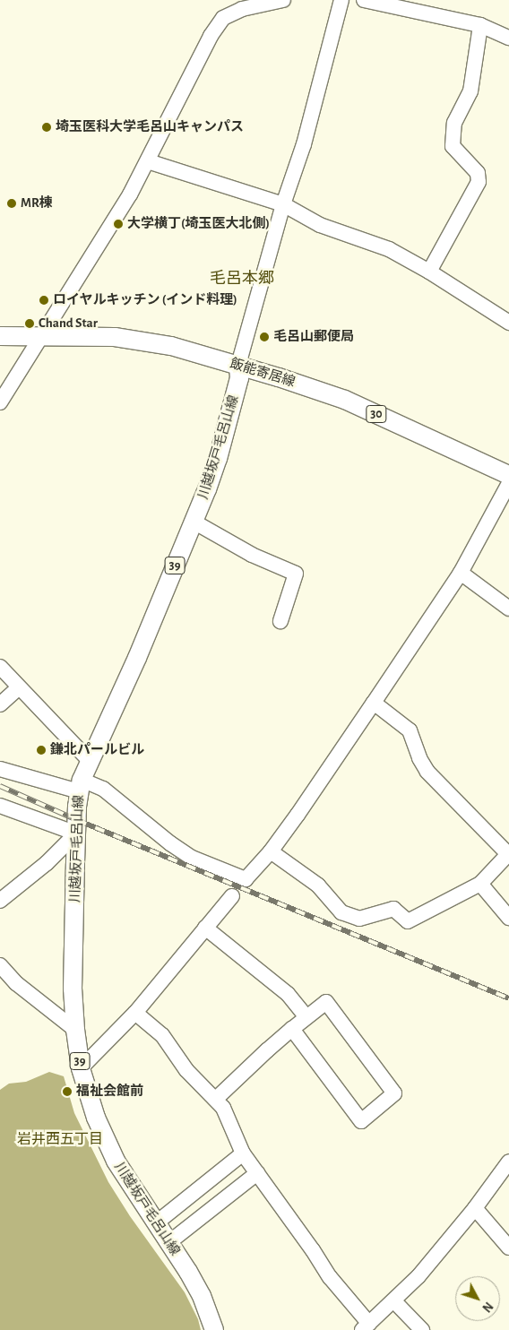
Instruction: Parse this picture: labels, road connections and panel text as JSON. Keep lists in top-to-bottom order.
{
  "streets": {
    "main road": [
      "飯能寄居線",
      "30",
      "川越坂戸毛呂山線",
      "39"
    ]
  },
  "crossings": [
    ["飯能寄居線", "川越坂戸毛呂山線"]
  ],
  "districts": ["毛呂本郷", "岩井西五丁目"],
  "places": [
    "埼玉医科大学毛呂山キャンパス",
    "MR棟",
    "大学横丁(埼玉医大北側)",
    "ロイヤルキッチン (インド料理)",
    "Chand Star",
    "毛呂山郵便局",
    "鎌北パールビル",
    "福祉会館前"
  ],
  "north": "bottom right"
}
